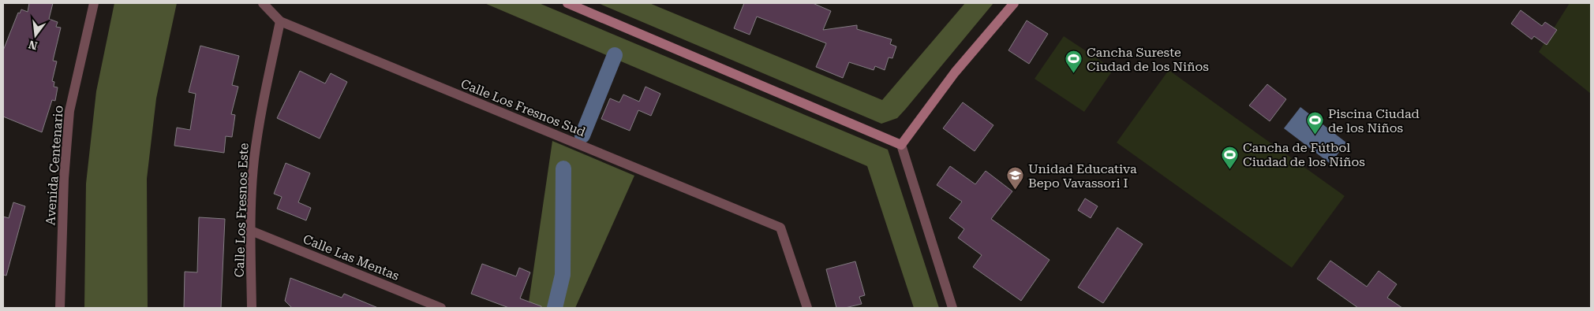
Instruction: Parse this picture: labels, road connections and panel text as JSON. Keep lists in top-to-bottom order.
{
  "streets": {
    "street": [
      "Calle Los Fresnos Sud",
      "Avenida Centenario",
      "Calle Los Fresnos Este",
      "Calle Las Mentas"
    ]
  },
  "crossings": [
    ["Calle Los Fresnos Sud", "Calle Los Fresnos Este"],
    ["Calle Los Fresnos Este", "Calle Las Mentas"]
  ],
  "places": {
    "sports": ["Cancha Sureste Ciudad de los Niños", "Piscina Ciudad de los Niños", "Cancha de Fútbol Ciudad de los Niños"],
    "school or university": ["Unidad Educativa Bepo Vavassori I"]
  },
  "north": "bottom"
}
